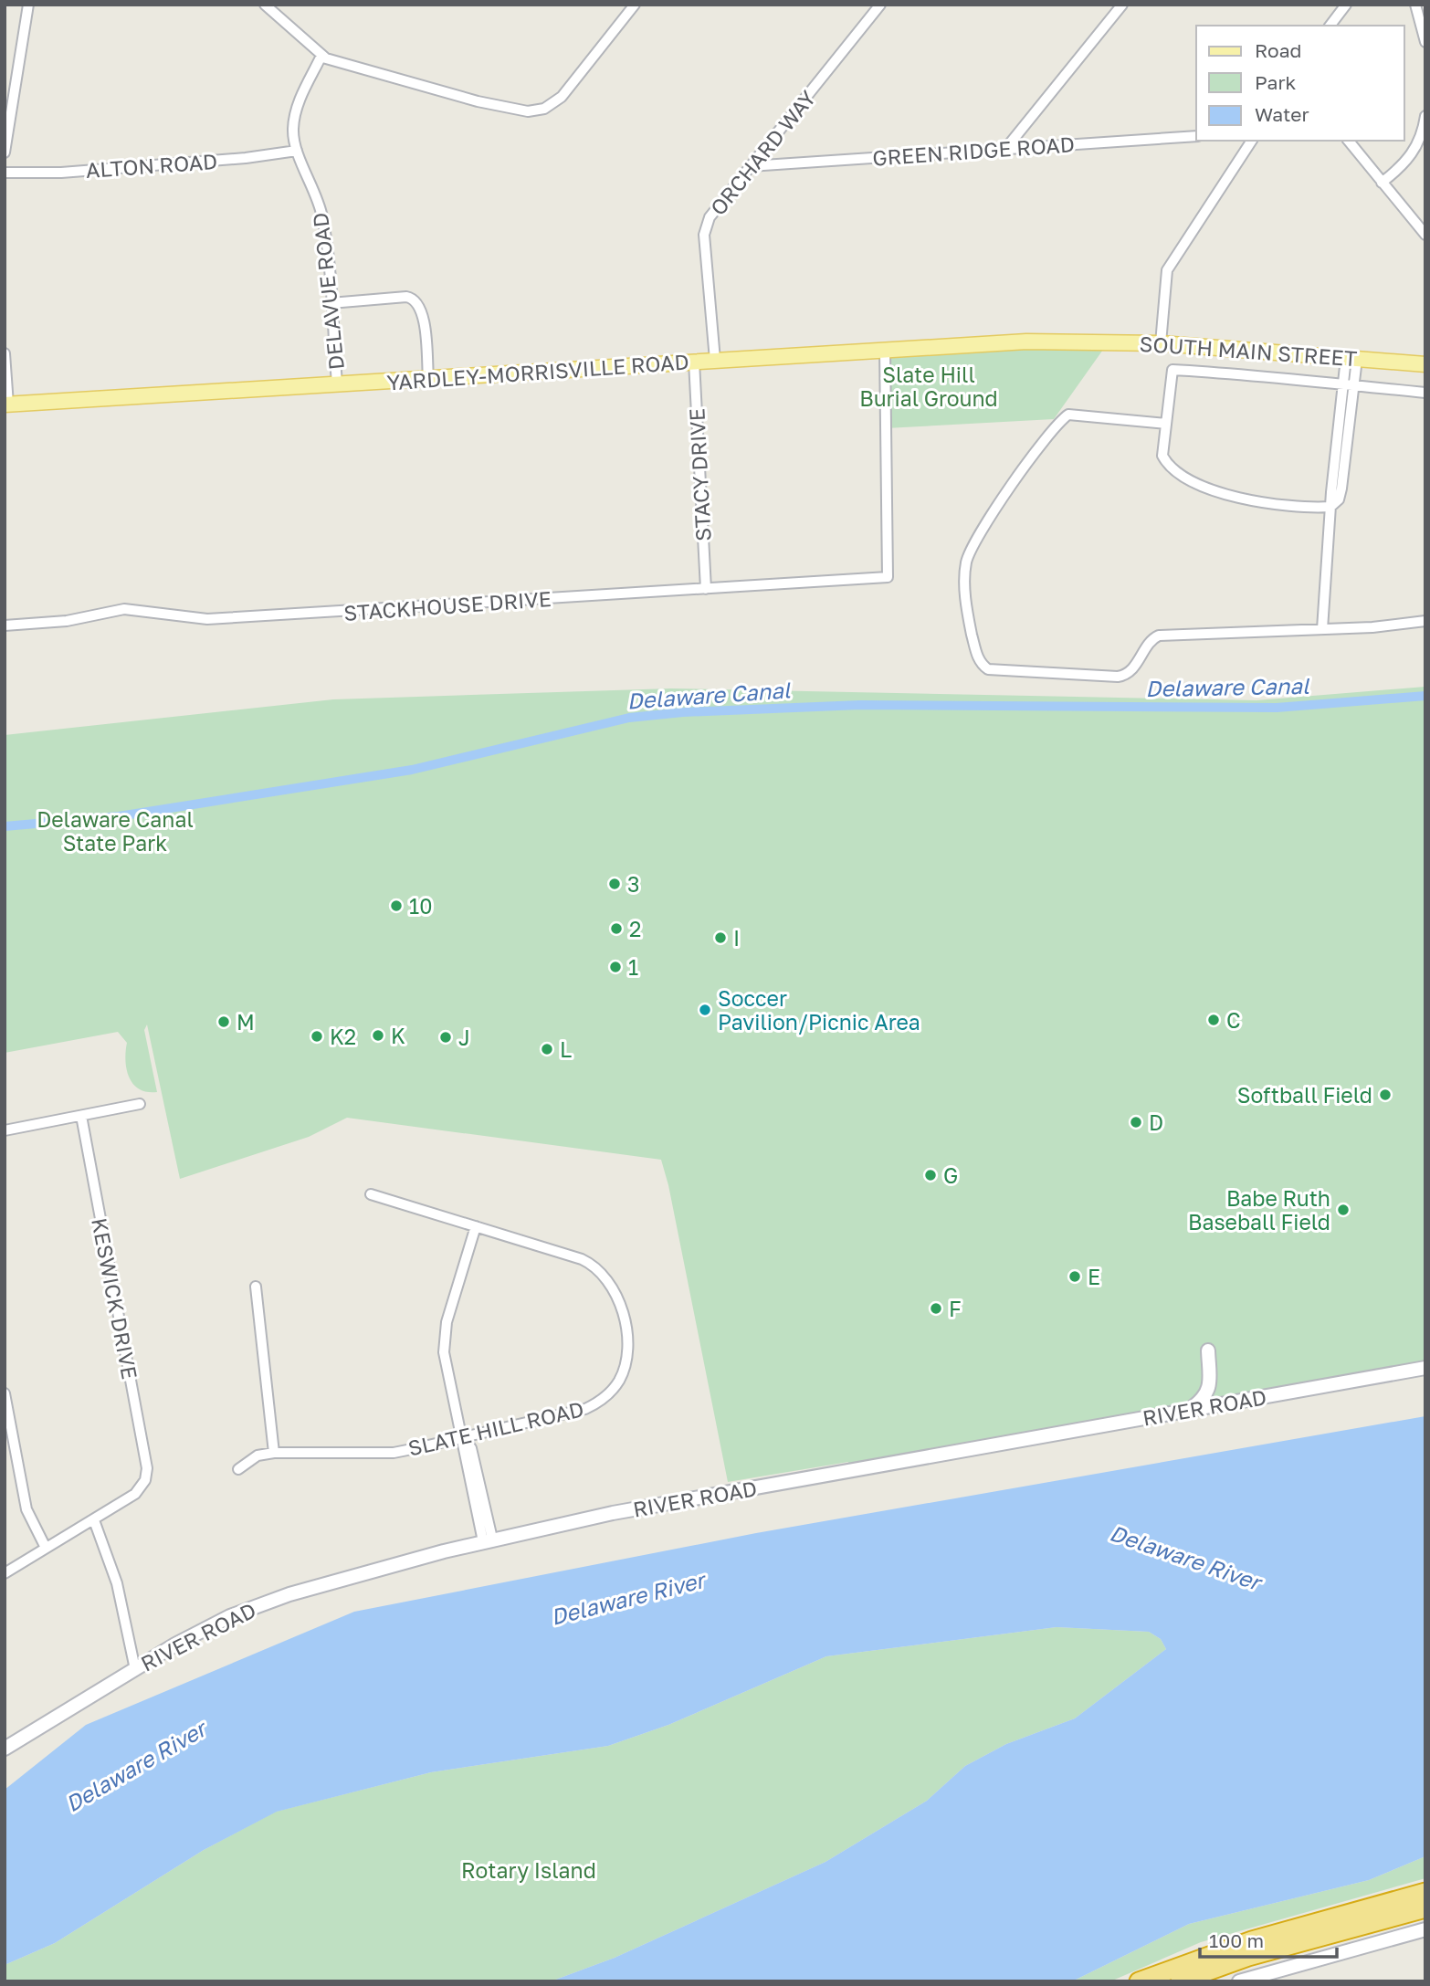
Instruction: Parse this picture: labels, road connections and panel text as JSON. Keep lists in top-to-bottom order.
{
  "streets": {
    "main road": ["SOUTH MAIN STREET", "YARDLEY-MORRISVILLE ROAD", "RIVER ROAD"],
    "street": [
      "GREEN RIDGE ROAD",
      "ORCHARD WAY",
      "ALTON ROAD",
      "DELAVUE ROAD",
      "STACY DRIVE",
      "STACKHOUSE DRIVE",
      "KESWICK DRIVE",
      "SLATE HILL ROAD"
    ]
  },
  "crossings": [
    ["GREEN RIDGE ROAD", "ORCHARD WAY"],
    ["ORCHARD WAY", "YARDLEY-MORRISVILLE ROAD"],
    ["ALTON ROAD", "DELAVUE ROAD"],
    ["DELAVUE ROAD", "YARDLEY-MORRISVILLE ROAD"],
    ["SOUTH MAIN STREET", "YARDLEY-MORRISVILLE ROAD"],
    ["YARDLEY-MORRISVILLE ROAD", "STACY DRIVE"],
    ["YARDLEY-MORRISVILLE ROAD", "STACKHOUSE DRIVE"],
    ["STACY DRIVE", "STACKHOUSE DRIVE"]
  ],
  "water": ["Delaware Canal", "Delaware River"],
  "parks": ["Slate Hill Burial Ground", "Delaware Canal State Park", "Rotary Island"],
  "places": [
    "3",
    "10",
    "2",
    "I",
    "1",
    "Soccer Pavilion/Picnic Area",
    "C",
    "M",
    "K",
    "K2",
    "J",
    "L",
    "Softball Field",
    "D",
    "G",
    "Babe Ruth Baseball Field",
    "E",
    "F"
  ],
  "legend": ["Road", "Park", "Water"],
  "scale_bar": "100 m"
}
